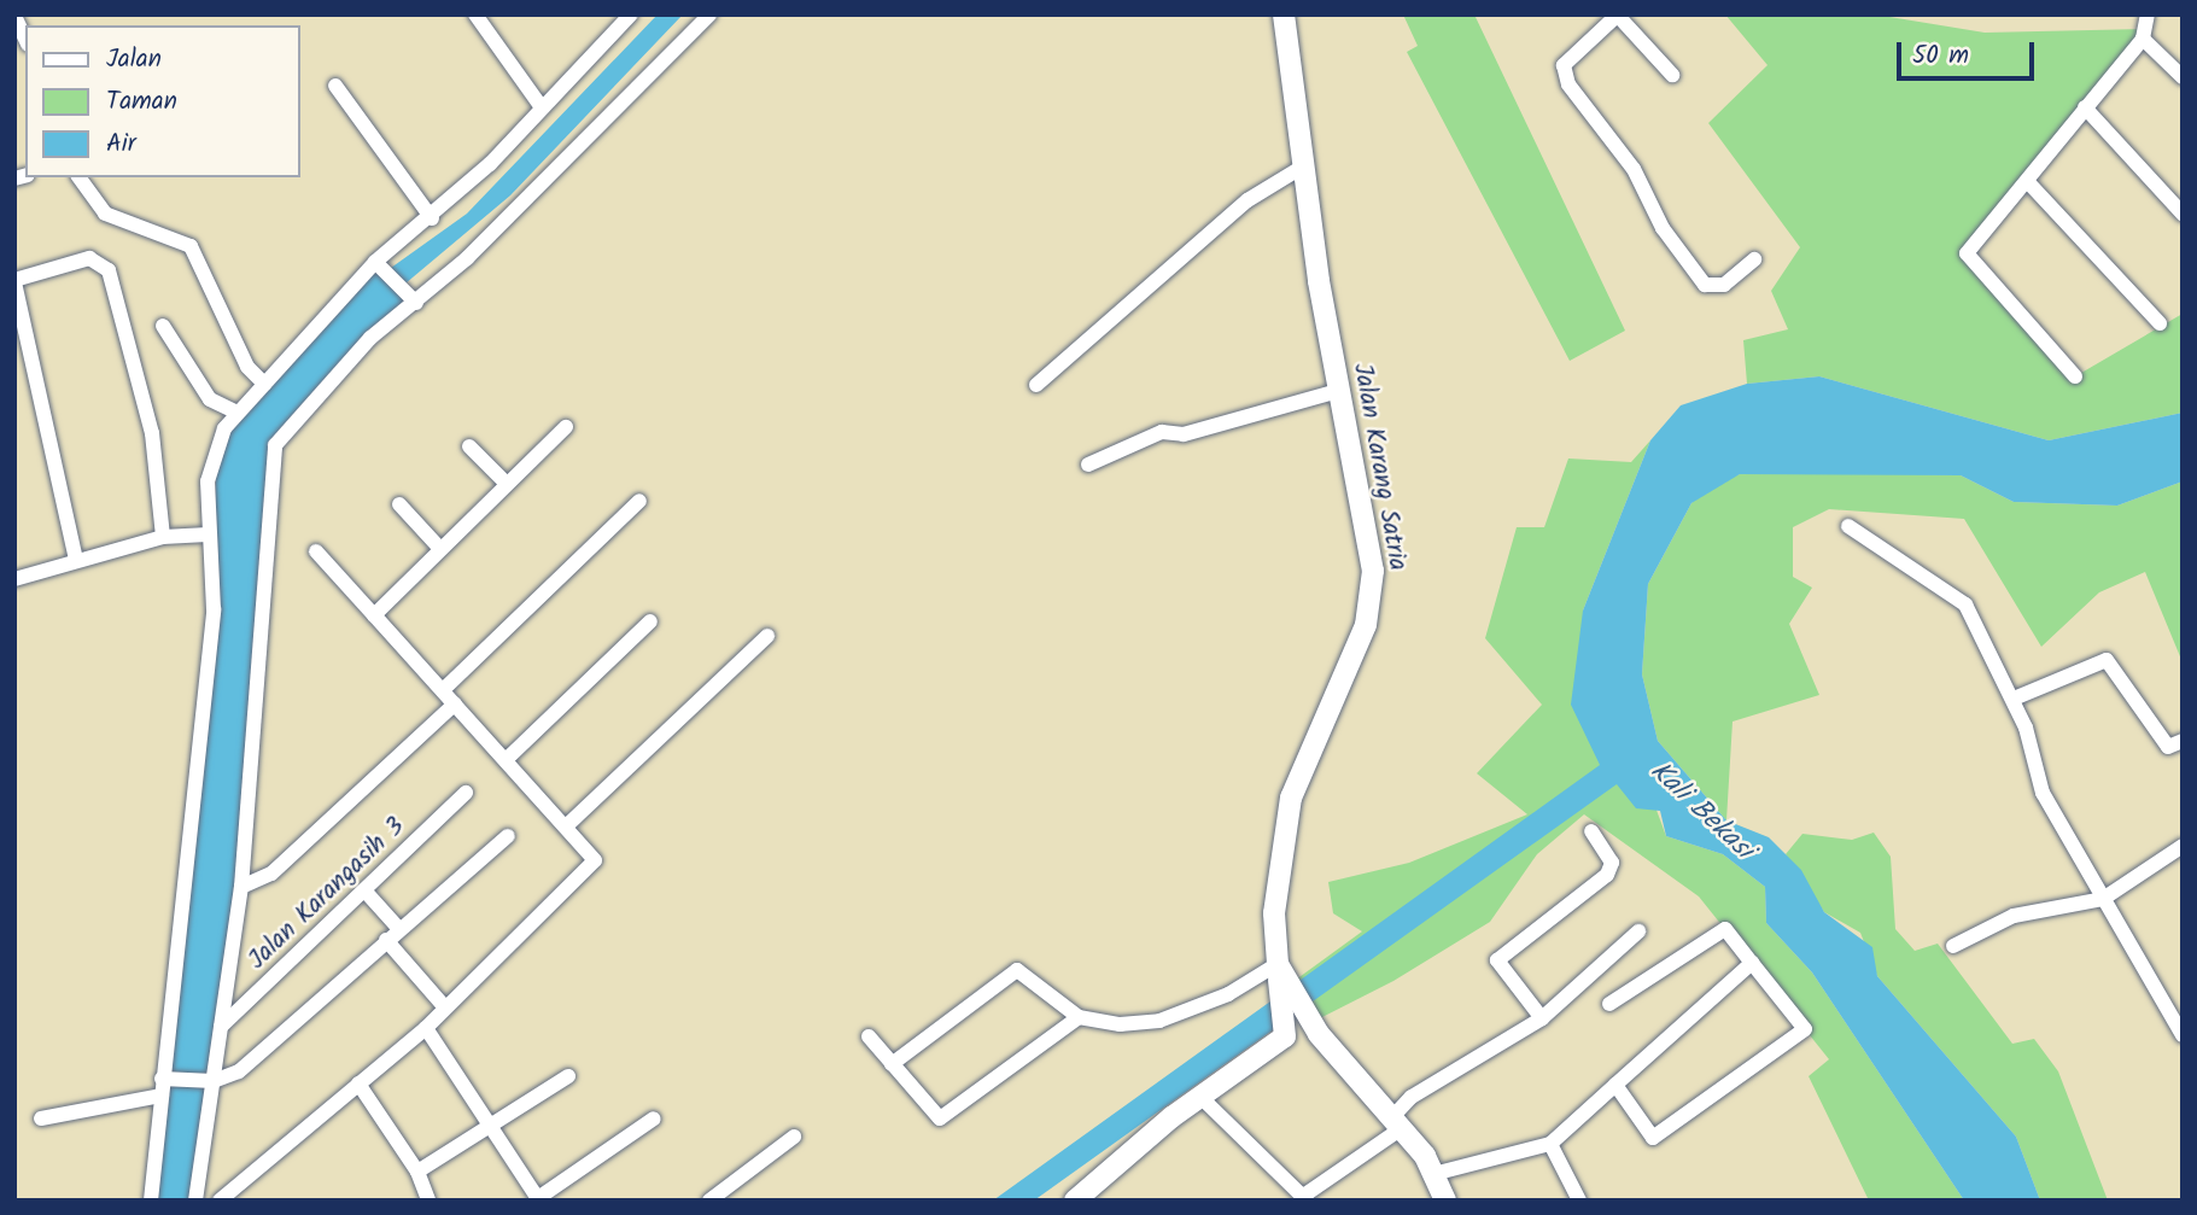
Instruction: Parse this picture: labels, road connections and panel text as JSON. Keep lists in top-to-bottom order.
{
  "streets": {
    "street": ["Jalan Karang Satria", "Jalan Karangasih 3"]
  },
  "water": ["Kali Bekasi"],
  "legend": ["Jalan", "Taman", "Air"],
  "scale_bar": "50 m"
}
